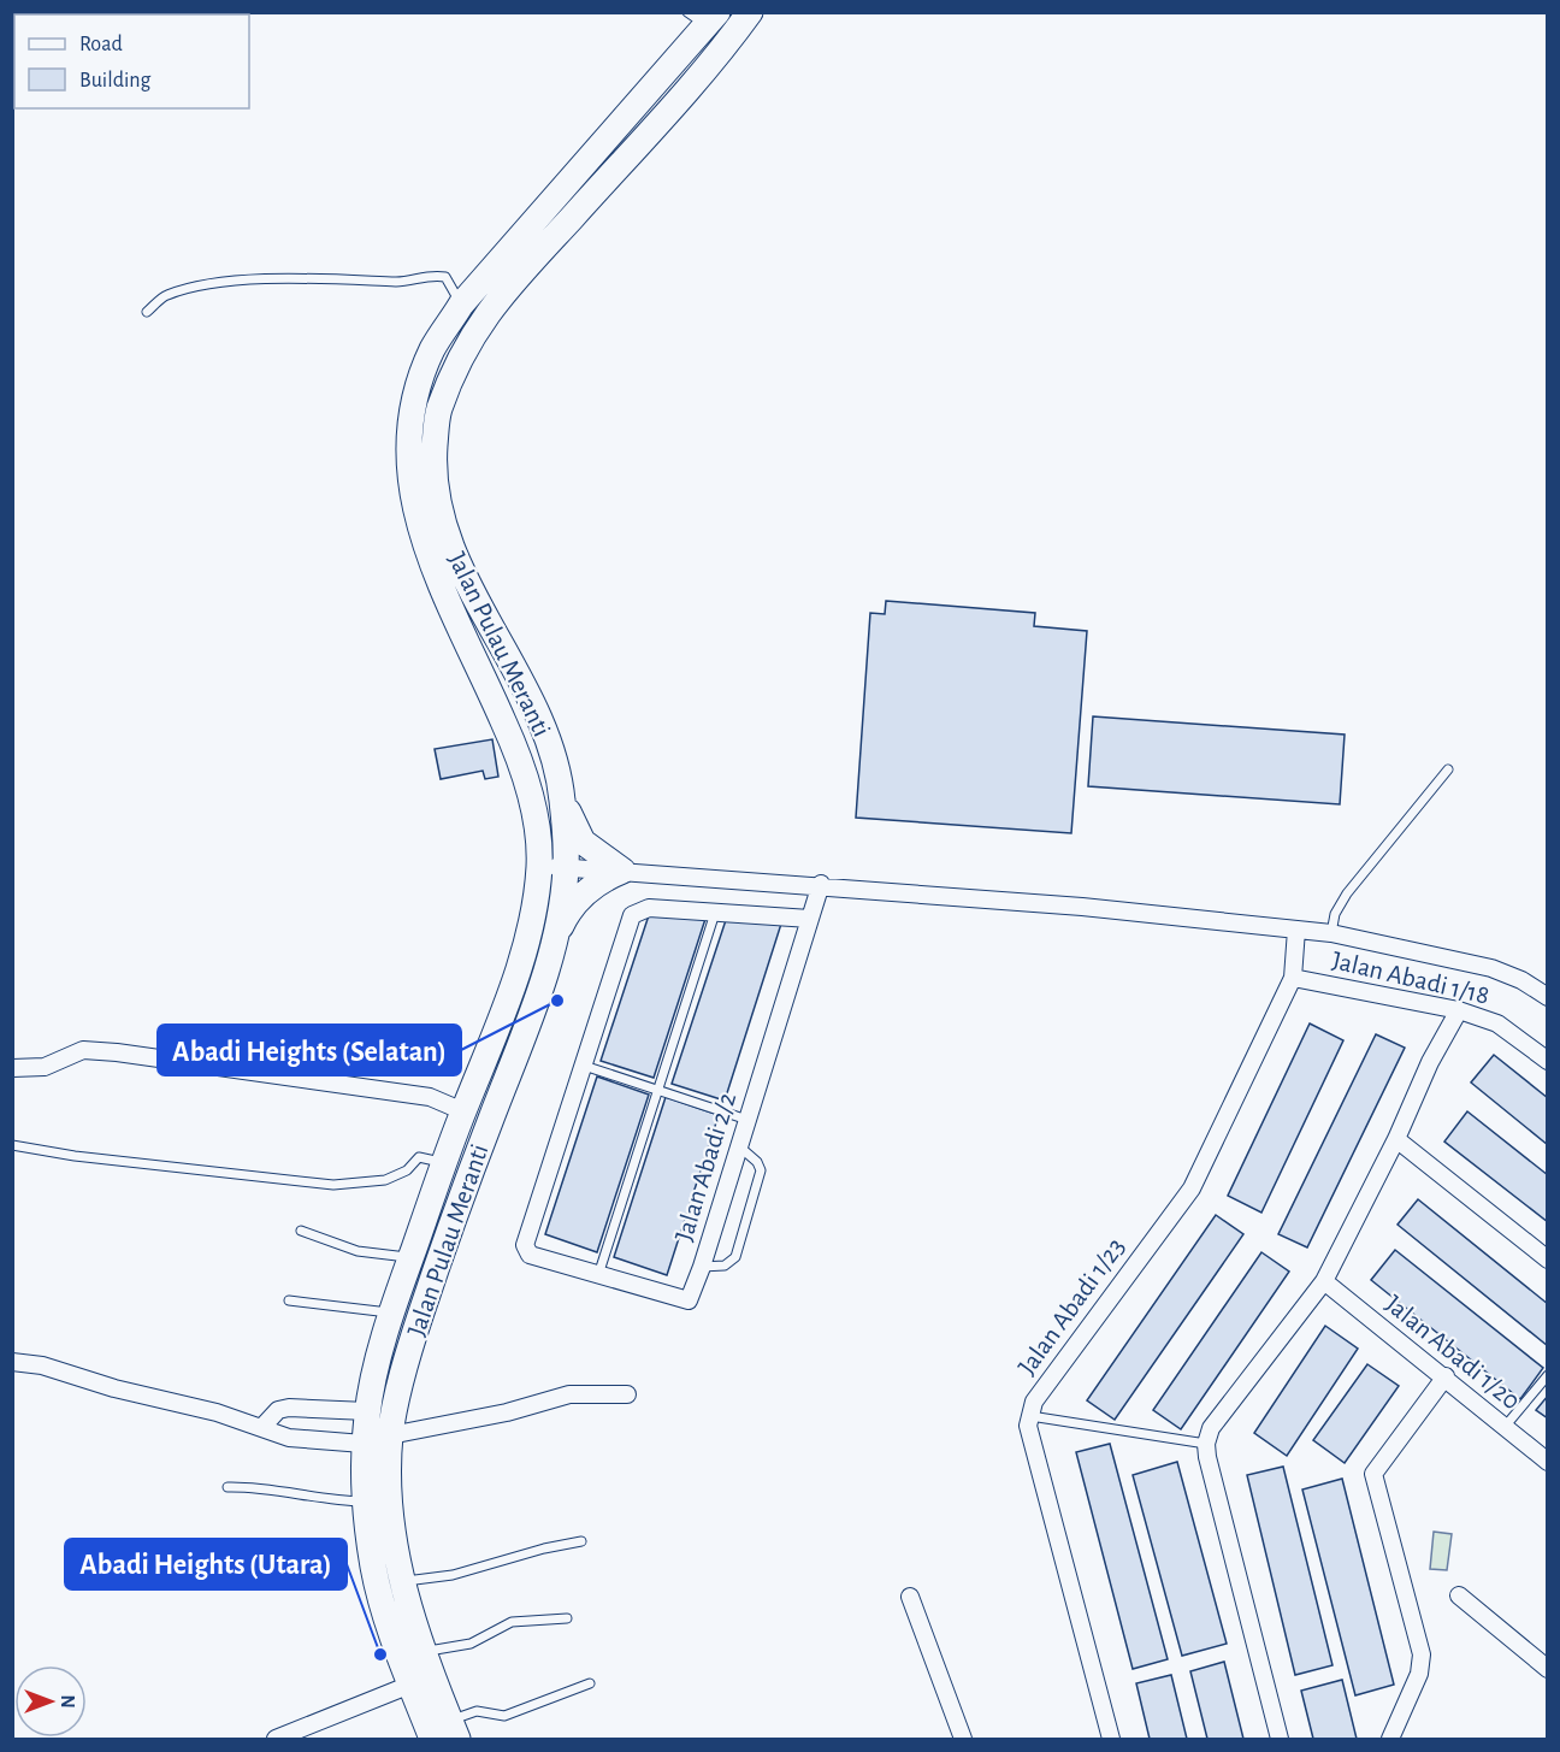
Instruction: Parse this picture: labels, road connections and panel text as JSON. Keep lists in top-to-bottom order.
{
  "streets": {
    "main road": ["Jalan Pulau Meranti"],
    "street": [
      "Jalan Abadi 1/18",
      "Jalan Abadi 2/2",
      "Jalan Abadi 1/23",
      "Jalan Abadi 1/20"
    ]
  },
  "crossings": [
    ["Jalan Abadi 1/18", "Jalan Abadi 1/23"]
  ],
  "places": ["Abadi Heights (Selatan)", "Abadi Heights (Utara)"],
  "legend": ["Road", "Building"],
  "north": "right"
}
